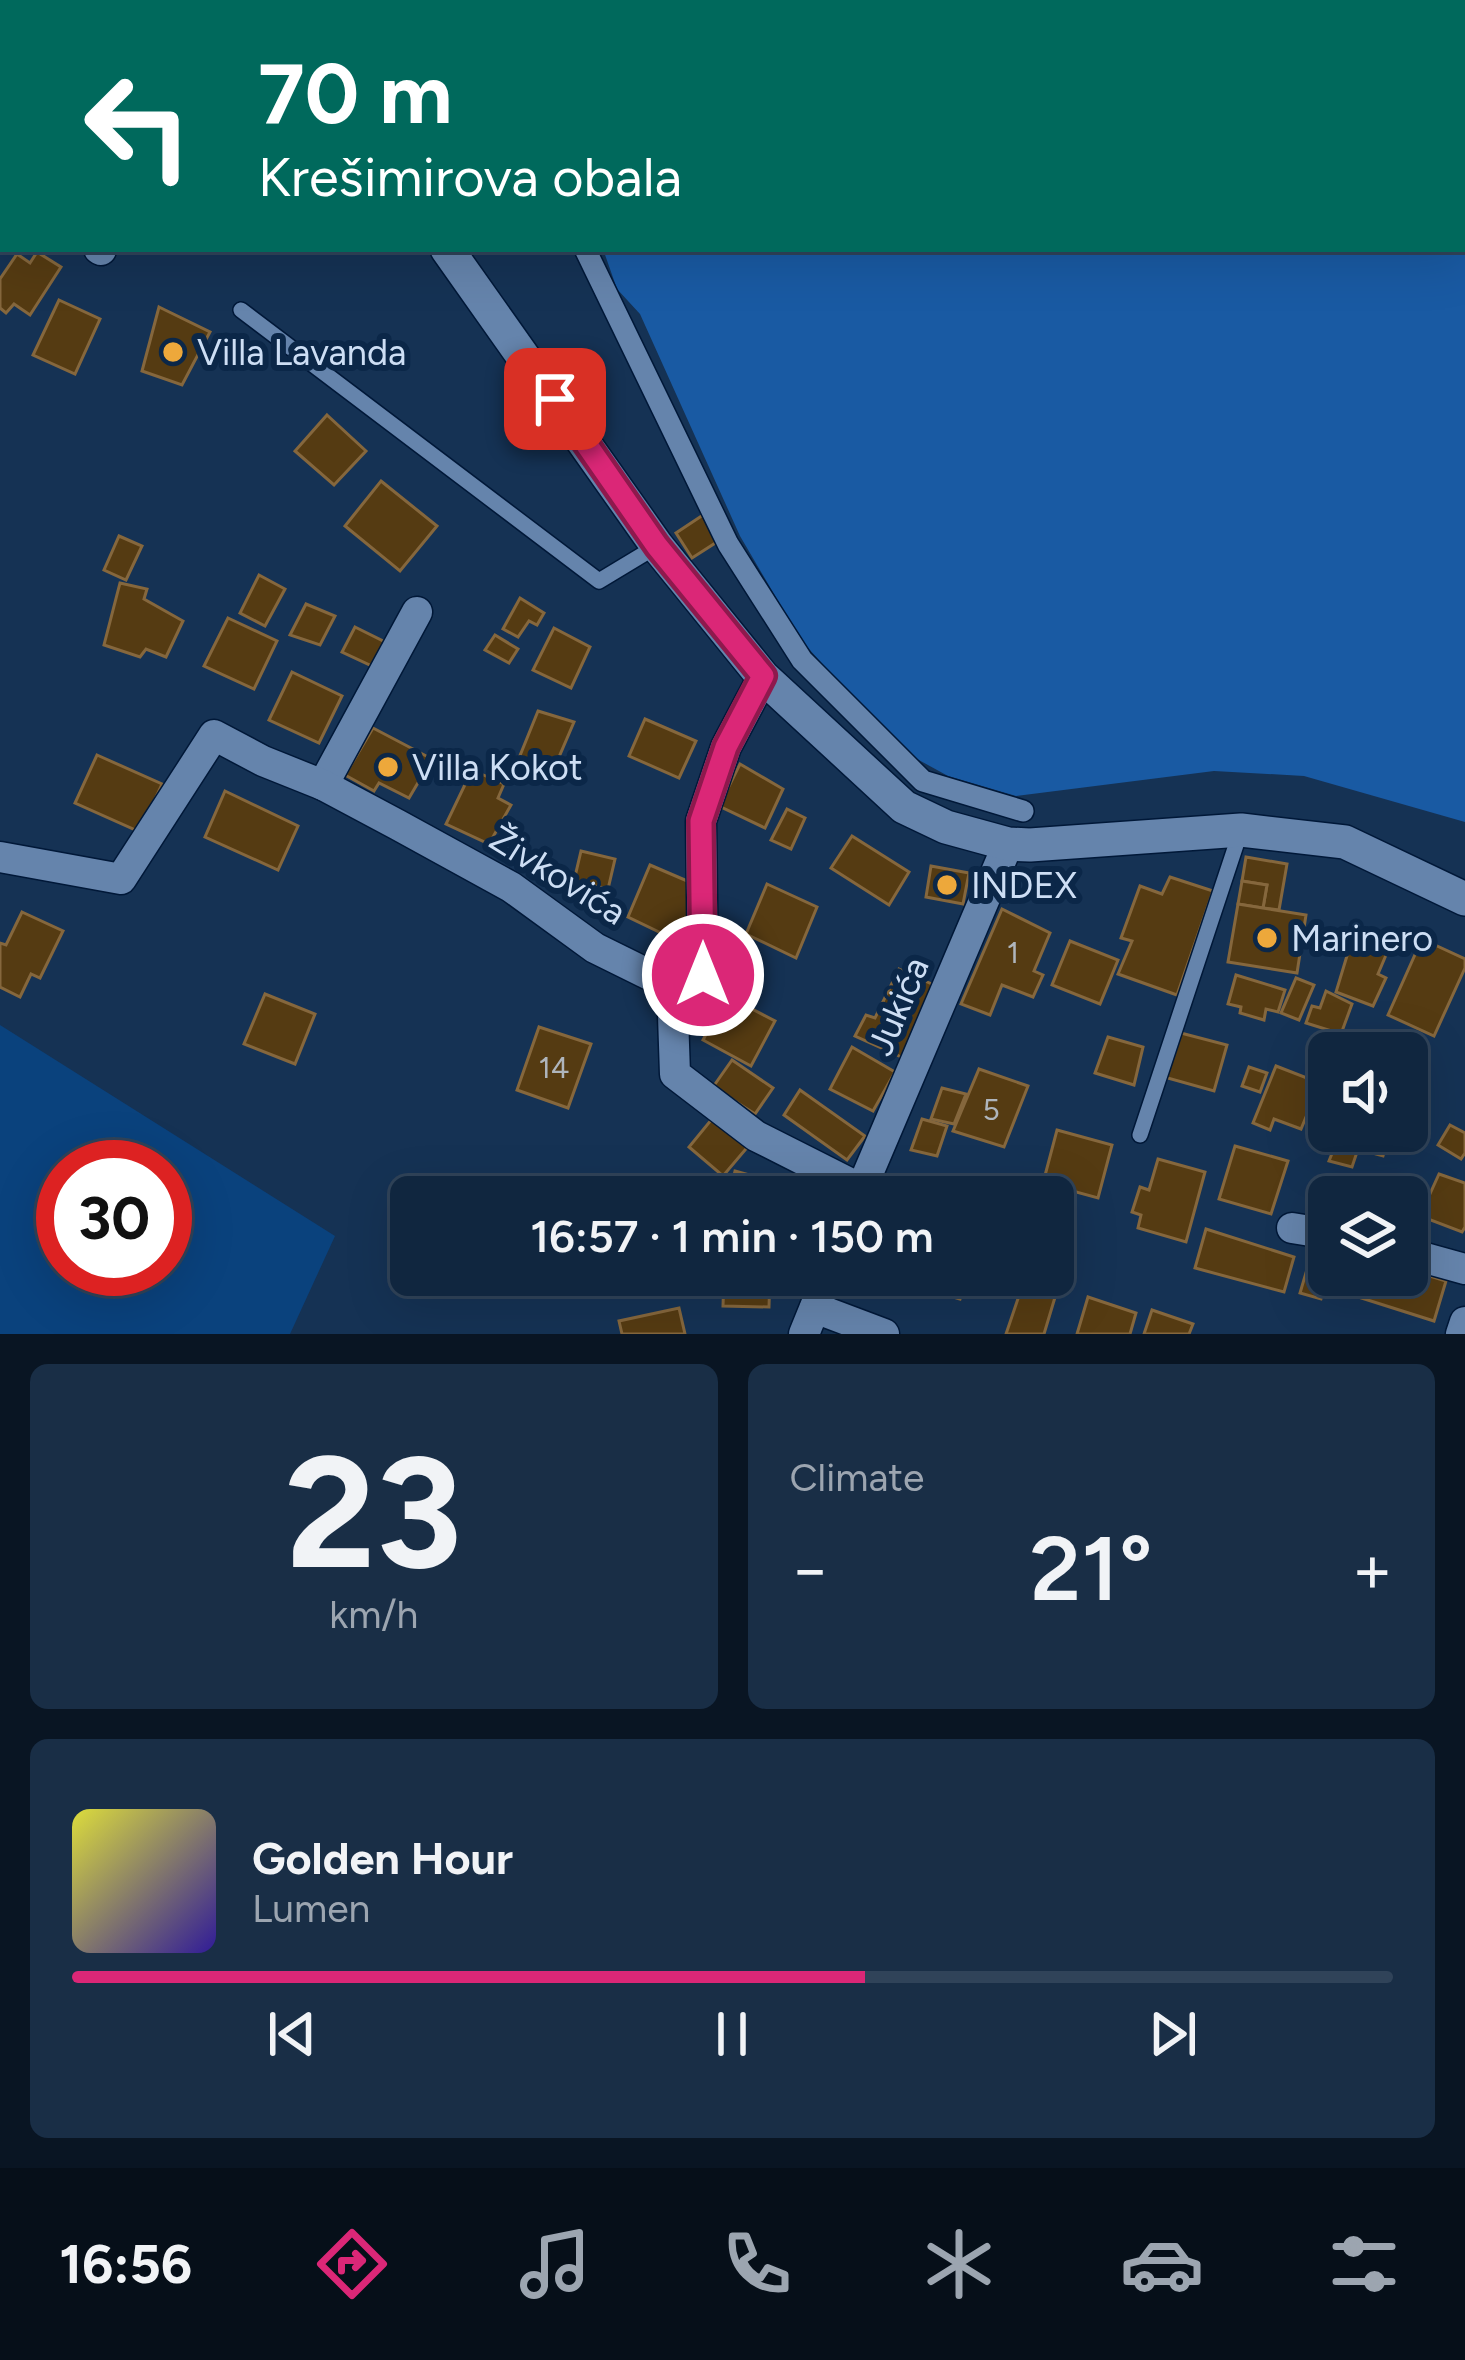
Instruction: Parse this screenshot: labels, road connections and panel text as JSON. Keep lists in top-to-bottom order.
{
  "streets": {
    "street": ["Živkovića", "Jukića"]
  },
  "places": [
    "Villa Lavanda",
    "Villa Kokot",
    "INDEX",
    "Marinero"
  ],
  "house_numbers": ["1", "14", "5"],
  "page": {
    "turn": ["70 m", "Krešimirova obala"],
    "limit": "30",
    "trip": "16:57 · 1 min · 150 m",
    "tile": [
      ["23", "km/h"],
      "Climate"
    ],
    "heat": ["−", "21°", "+"],
    "song": ["Golden Hour", "Lumen"],
    "tabs": "16:56"
  }
}
